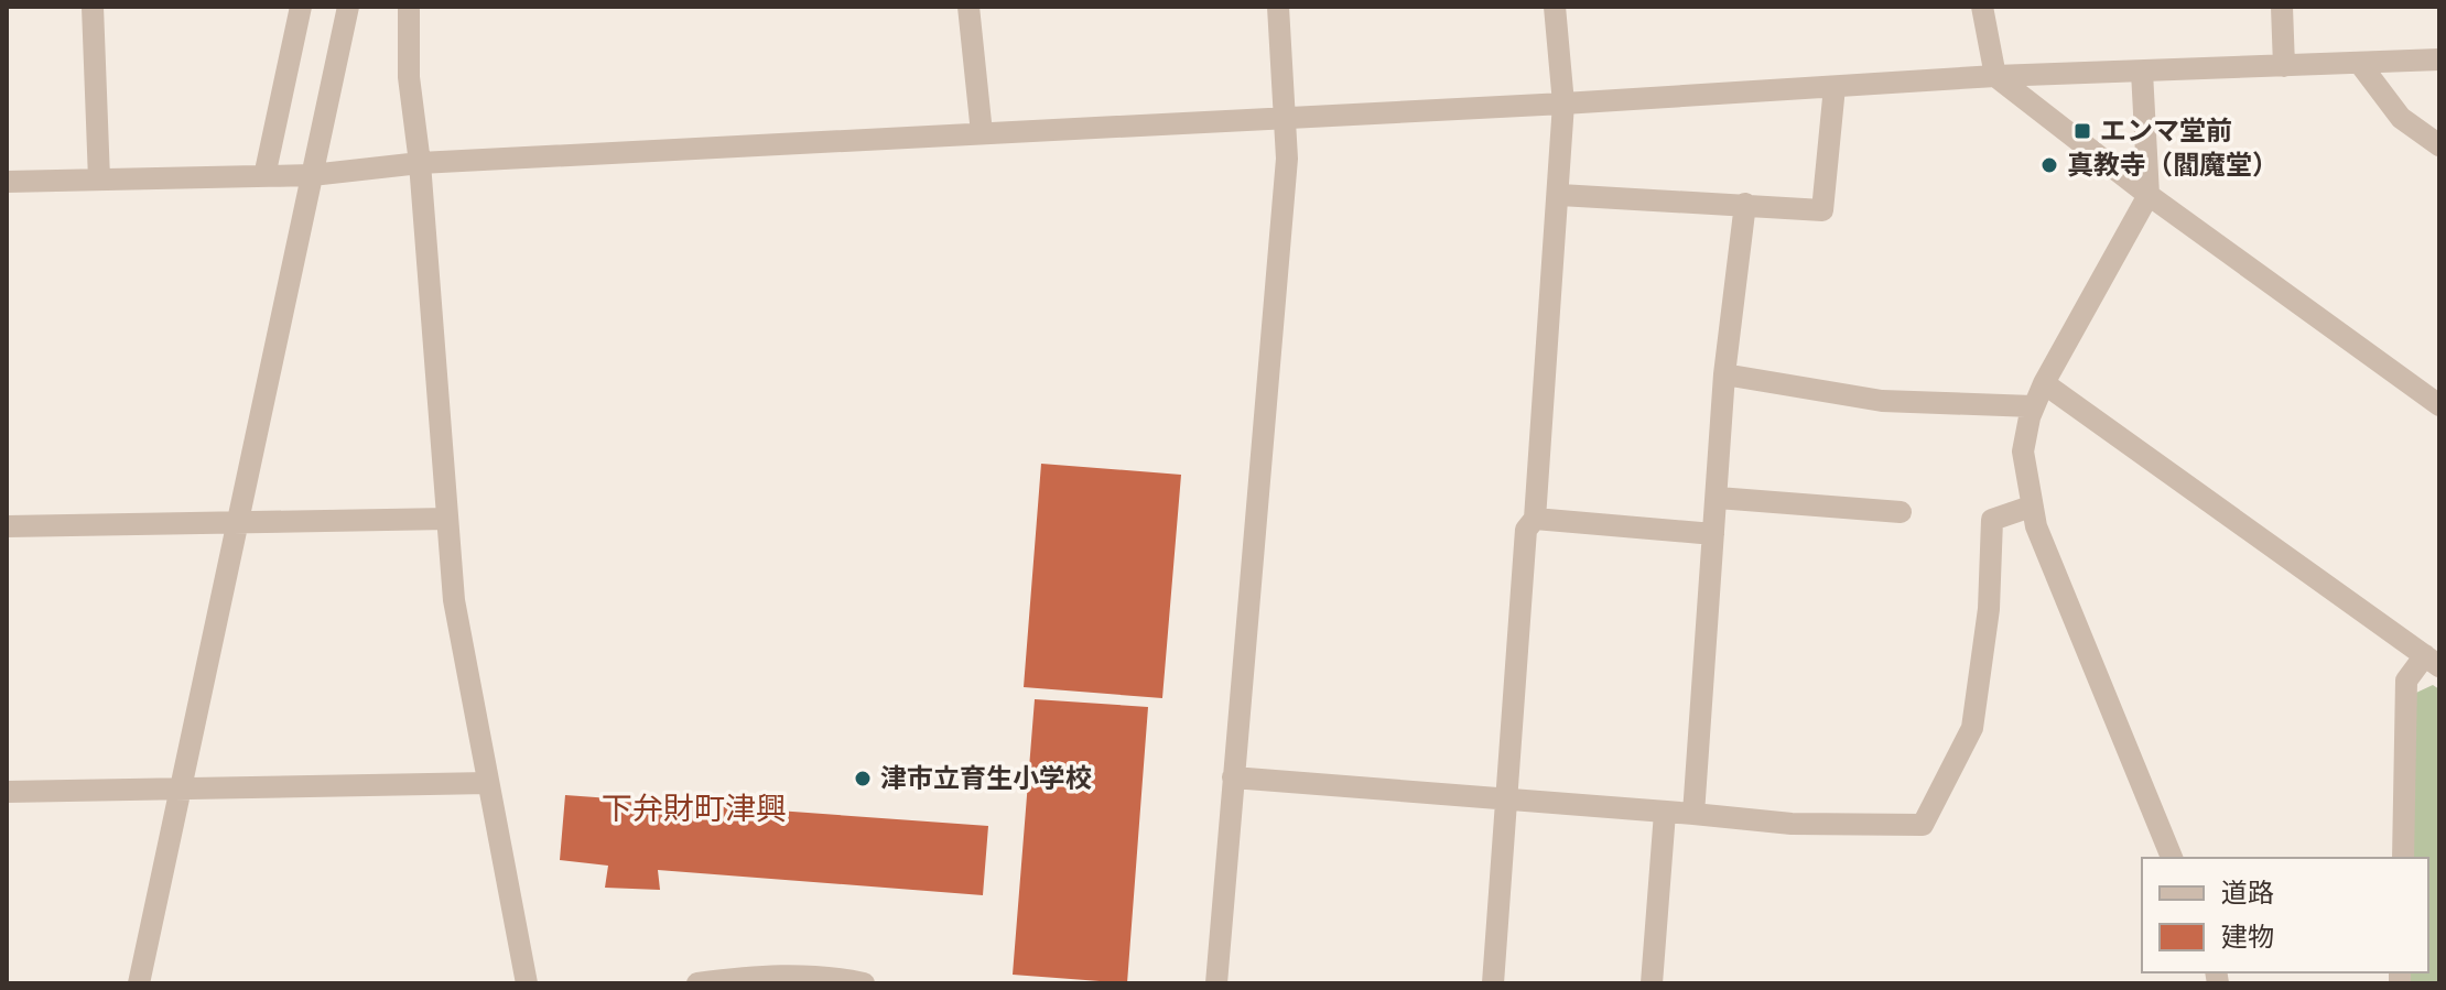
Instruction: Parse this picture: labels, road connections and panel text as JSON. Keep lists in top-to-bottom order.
{
  "districts": ["下弁財町津興"],
  "places": {
    "transit": ["エンマ堂前"],
    "other": ["真教寺（閻魔堂）", "津市立育生小学校"]
  },
  "legend": ["道路", "建物"]
}
